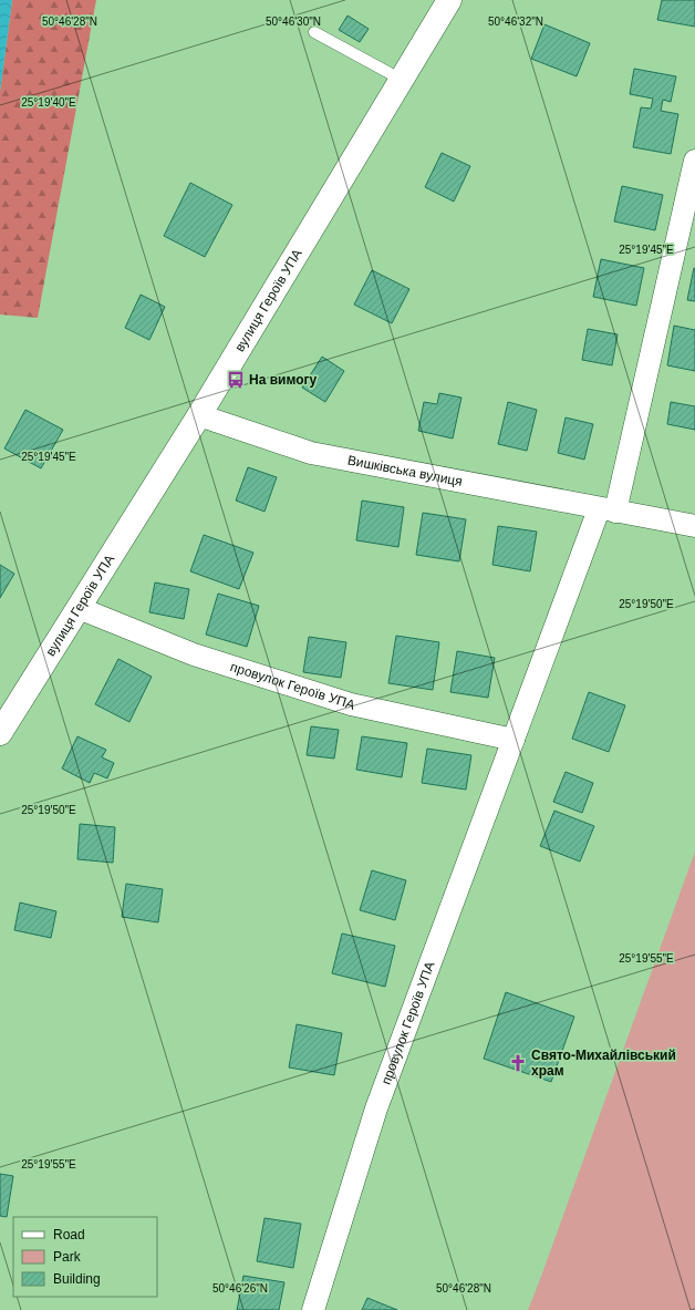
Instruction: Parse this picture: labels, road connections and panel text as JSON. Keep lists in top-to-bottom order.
{
  "streets": {
    "street": ["вулиця Героїв УПА", "Вишківська вулиця", "провулок Героїв УПА"]
  },
  "crossings": [
    ["вулиця Героїв УПА", "Вишківська вулиця"],
    ["вулиця Героїв УПА", "провулок Героїв УПА"],
    ["Вишківська вулиця", "провулок Героїв УПА"]
  ],
  "places": {
    "bus stop": ["На вимогу"],
    "church": ["Свято-Михайлівський храм"]
  },
  "legend": ["Road", "Park", "Building"],
  "coordinates": [
    "50°46'28\"N",
    "50°46'30\"N",
    "50°46'32\"N",
    "25°19'40\"E",
    "25°19'45\"E",
    "25°19'50\"E",
    "25°19'55\"E",
    "50°46'26\"N"
  ]
}
